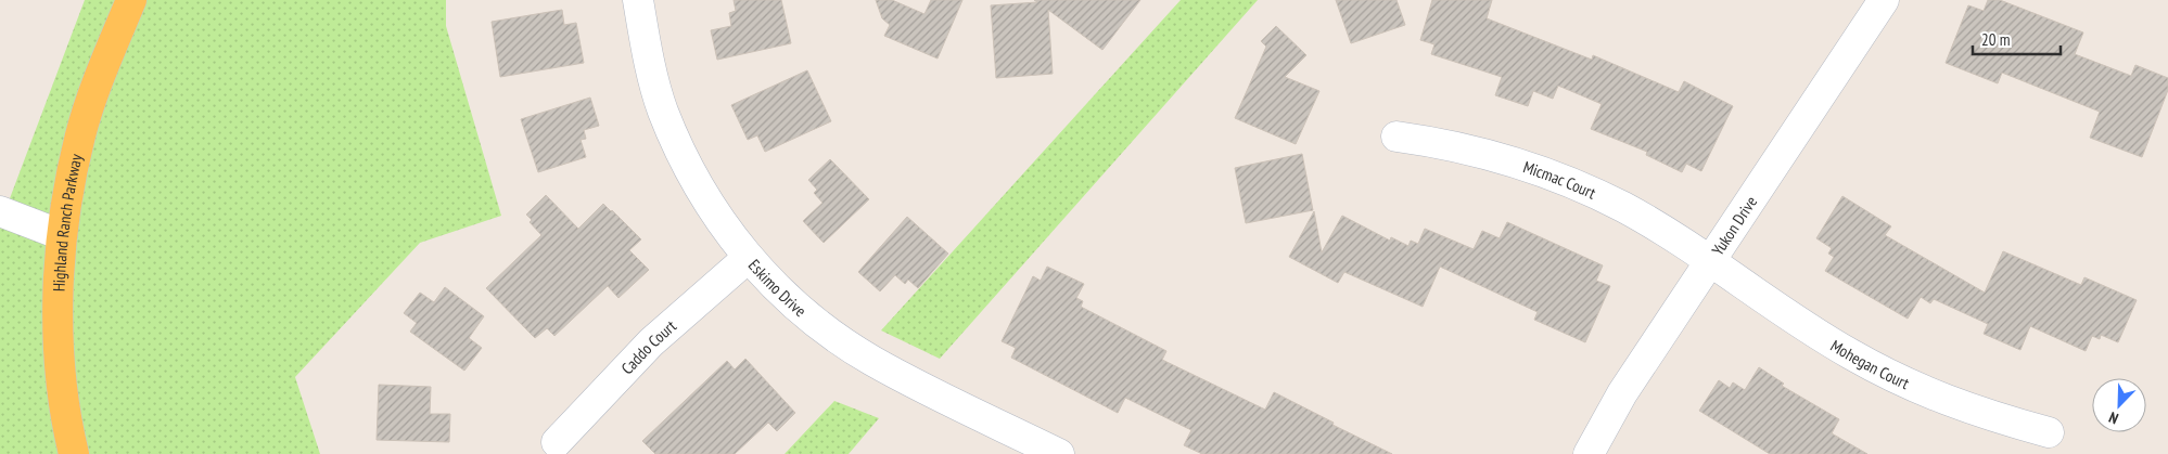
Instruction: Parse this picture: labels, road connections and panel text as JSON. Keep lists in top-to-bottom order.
{
  "streets": {
    "main road": ["Highland Ranch Parkway"],
    "street": [
      "Micmac Court",
      "Yukon Drive",
      "Eskimo Drive",
      "Caddo Court",
      "Mohegan Court"
    ]
  },
  "crossings": [
    ["Micmac Court", "Yukon Drive"],
    ["Micmac Court", "Mohegan Court"],
    ["Yukon Drive", "Mohegan Court"],
    ["Eskimo Drive", "Caddo Court"]
  ],
  "scale_bar": "20 m",
  "north": "bottom left"
}
